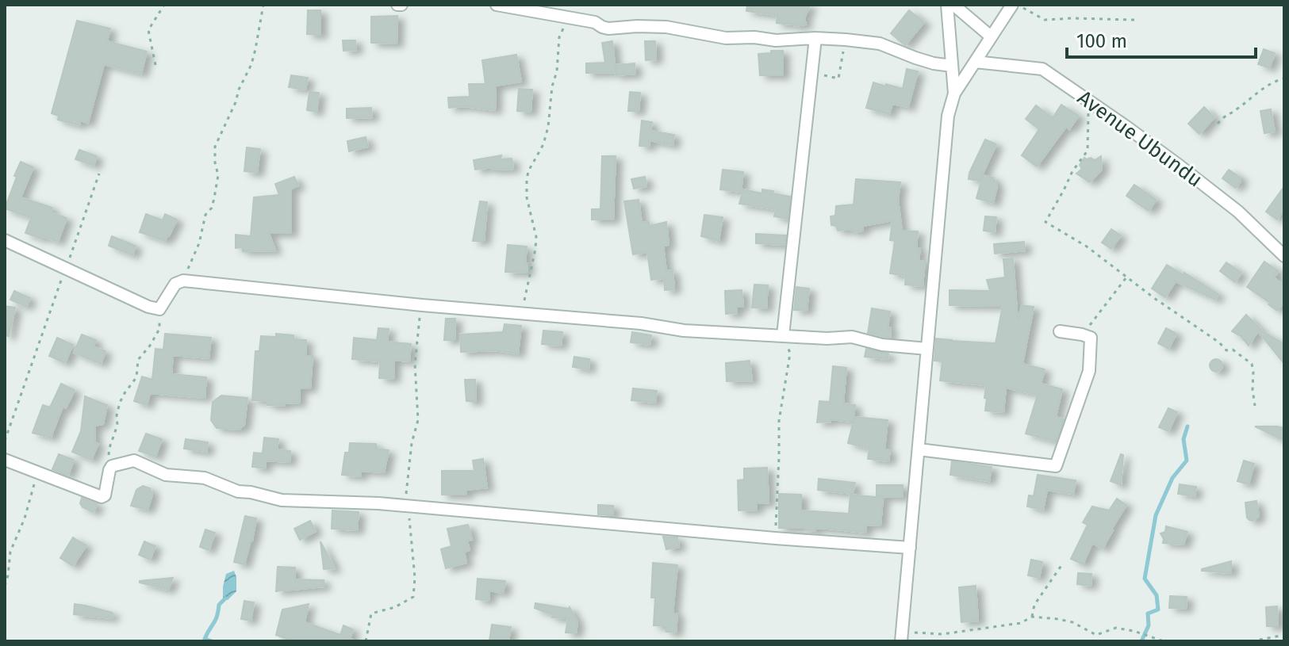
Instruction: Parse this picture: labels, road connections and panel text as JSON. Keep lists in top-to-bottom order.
{
  "streets": {
    "street": ["Avenue Ubundu"]
  },
  "scale_bar": "100 m"
}
